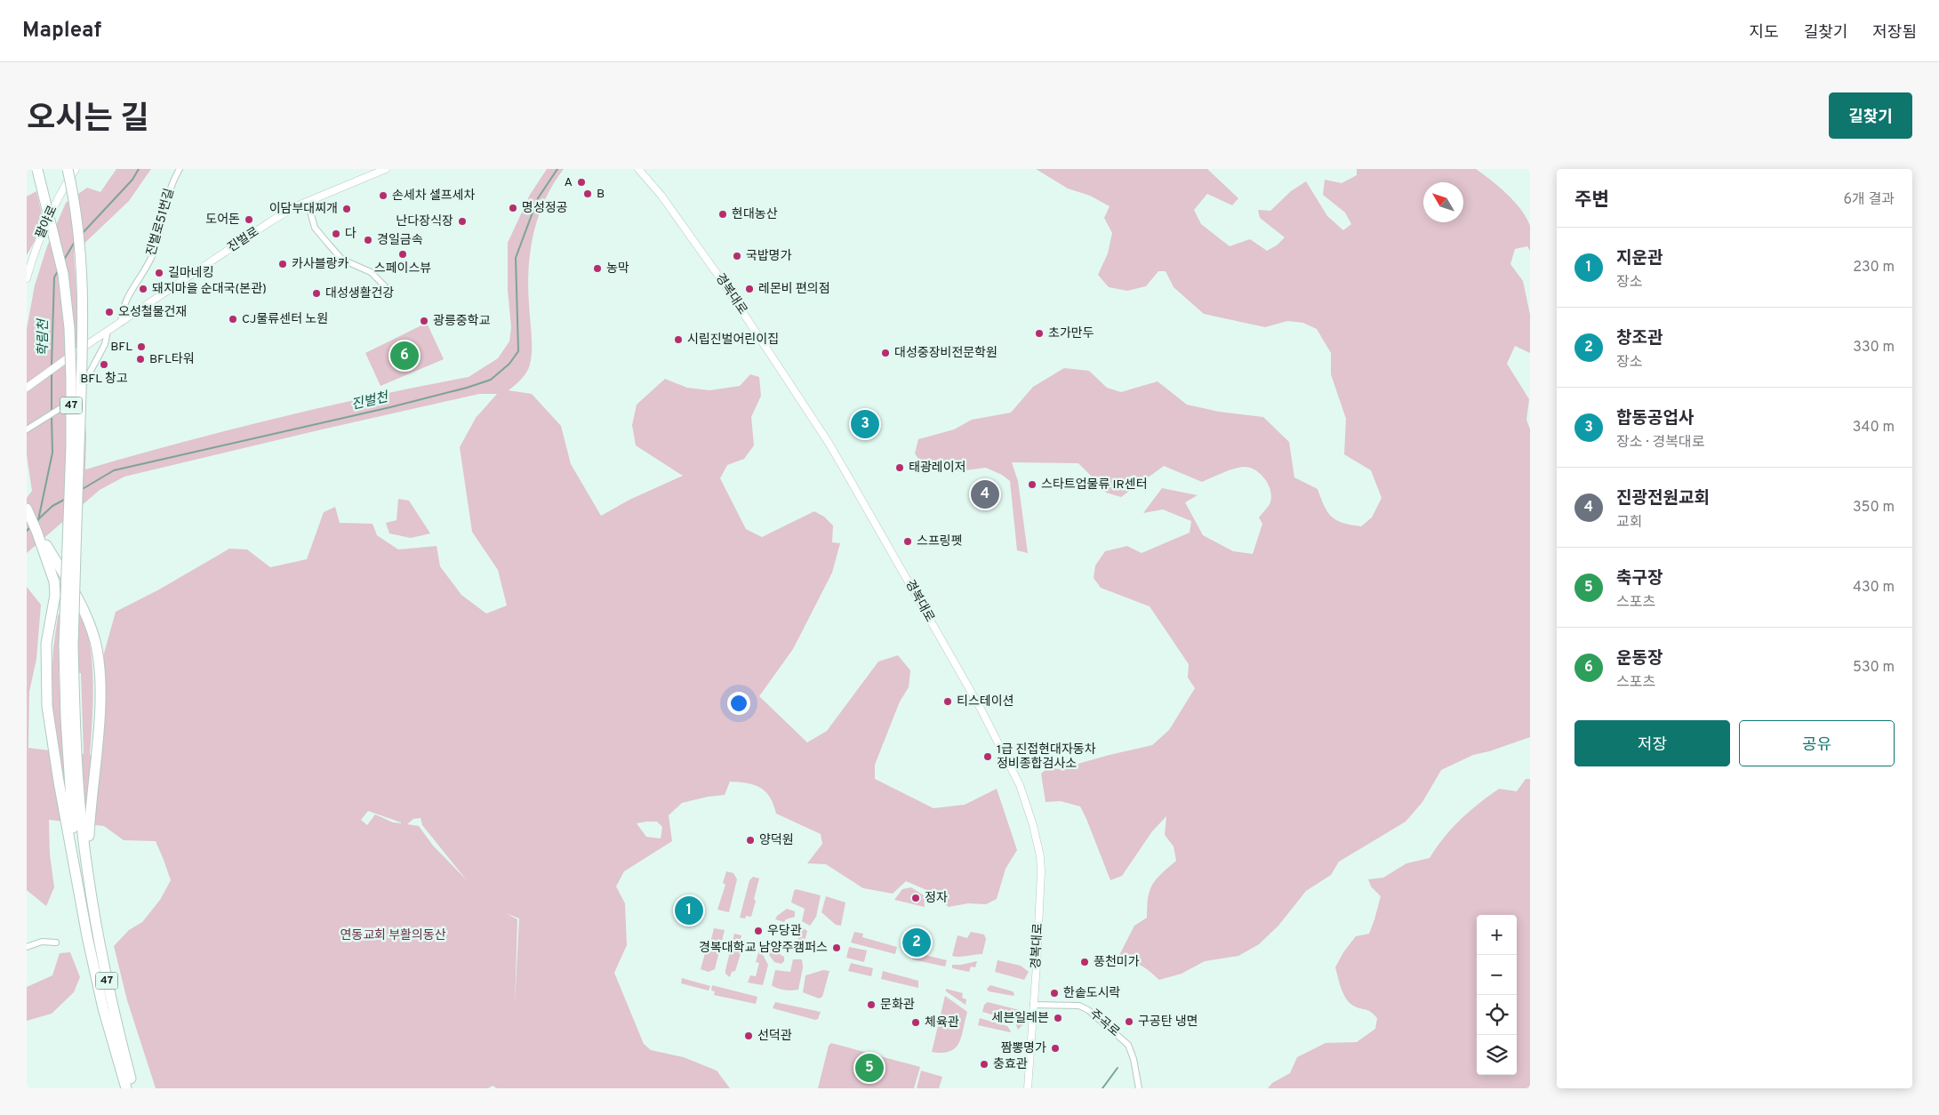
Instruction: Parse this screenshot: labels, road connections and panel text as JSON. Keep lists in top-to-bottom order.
{
  "streets": {
    "highway": ["47"],
    "street": [
      "팔야로",
      "진벌로51번길",
      "진벌로",
      "경복대로",
      "주곡로"
    ]
  },
  "crossings": [
    ["진벌로51번길", "진벌로"],
    ["경복대로", "주곡로"]
  ],
  "water": ["학림천", "진벌천"],
  "parks": ["연동교회 부활의동산"],
  "places": [
    "A",
    "B",
    "손세차 셀프세차",
    "명성정공",
    "이담부대찌개",
    "현대농산",
    "도어돈",
    "난다장식장",
    "다",
    "경일금속",
    "스페이스뷰",
    "국밥명가",
    "카사블랑카",
    "농막",
    "길마네킹",
    "돼지마을 순대국(본관)",
    "레몬비 편의점",
    "대성생활건강",
    "오성철물건재",
    "CJ물류센터 노원",
    "광릉중학교",
    "초가만두",
    "시립진벌어린이집",
    "BFL",
    "대성중장비전문학원",
    "BFL타워",
    "BFL 창고",
    "태광레이저",
    "스타트업물류 IR센터",
    "스프링펫",
    "티스테이션",
    "1급 진접현대자동차 정비종합검사소",
    "양덕원",
    "정자",
    "우당관",
    "경복대학교 남양주캠퍼스",
    "풍천미가",
    "한솥도시락",
    "문화관",
    "세븐일레븐",
    "구공탄 냉면",
    "체육관",
    "선덕관",
    "짬뽕명가",
    "충효관"
  ],
  "north": "top left",
  "page": {
    "header": "Mapleaf",
    "nav": ["지도", "길찾기", "저장됨"],
    "title": "오시는 길",
    "buttons": [
      "길찾기",
      ["저장", "공유"]
    ],
    "heading": ["주변", "6개 결과"],
    "list": [
      {
        "mark": "1",
        "name": "지운관",
        "note": "장소",
        "value": "230 m"
      },
      {
        "mark": "2",
        "name": "창조관",
        "note": "장소",
        "value": "330 m"
      },
      {
        "mark": "3",
        "name": "합동공업사",
        "note": "장소 · 경복대로",
        "value": "340 m"
      },
      {
        "mark": "4",
        "name": "진광전원교회",
        "note": "교회",
        "value": "350 m"
      },
      {
        "mark": "5",
        "name": "축구장",
        "note": "스포츠",
        "value": "430 m"
      },
      {
        "mark": "6",
        "name": "운동장",
        "note": "스포츠",
        "value": "530 m"
      }
    ],
    "pins": [
      "6",
      "3",
      "4",
      "1",
      "2",
      "5"
    ],
    "map_buttons": ["+", "−"]
  }
}
